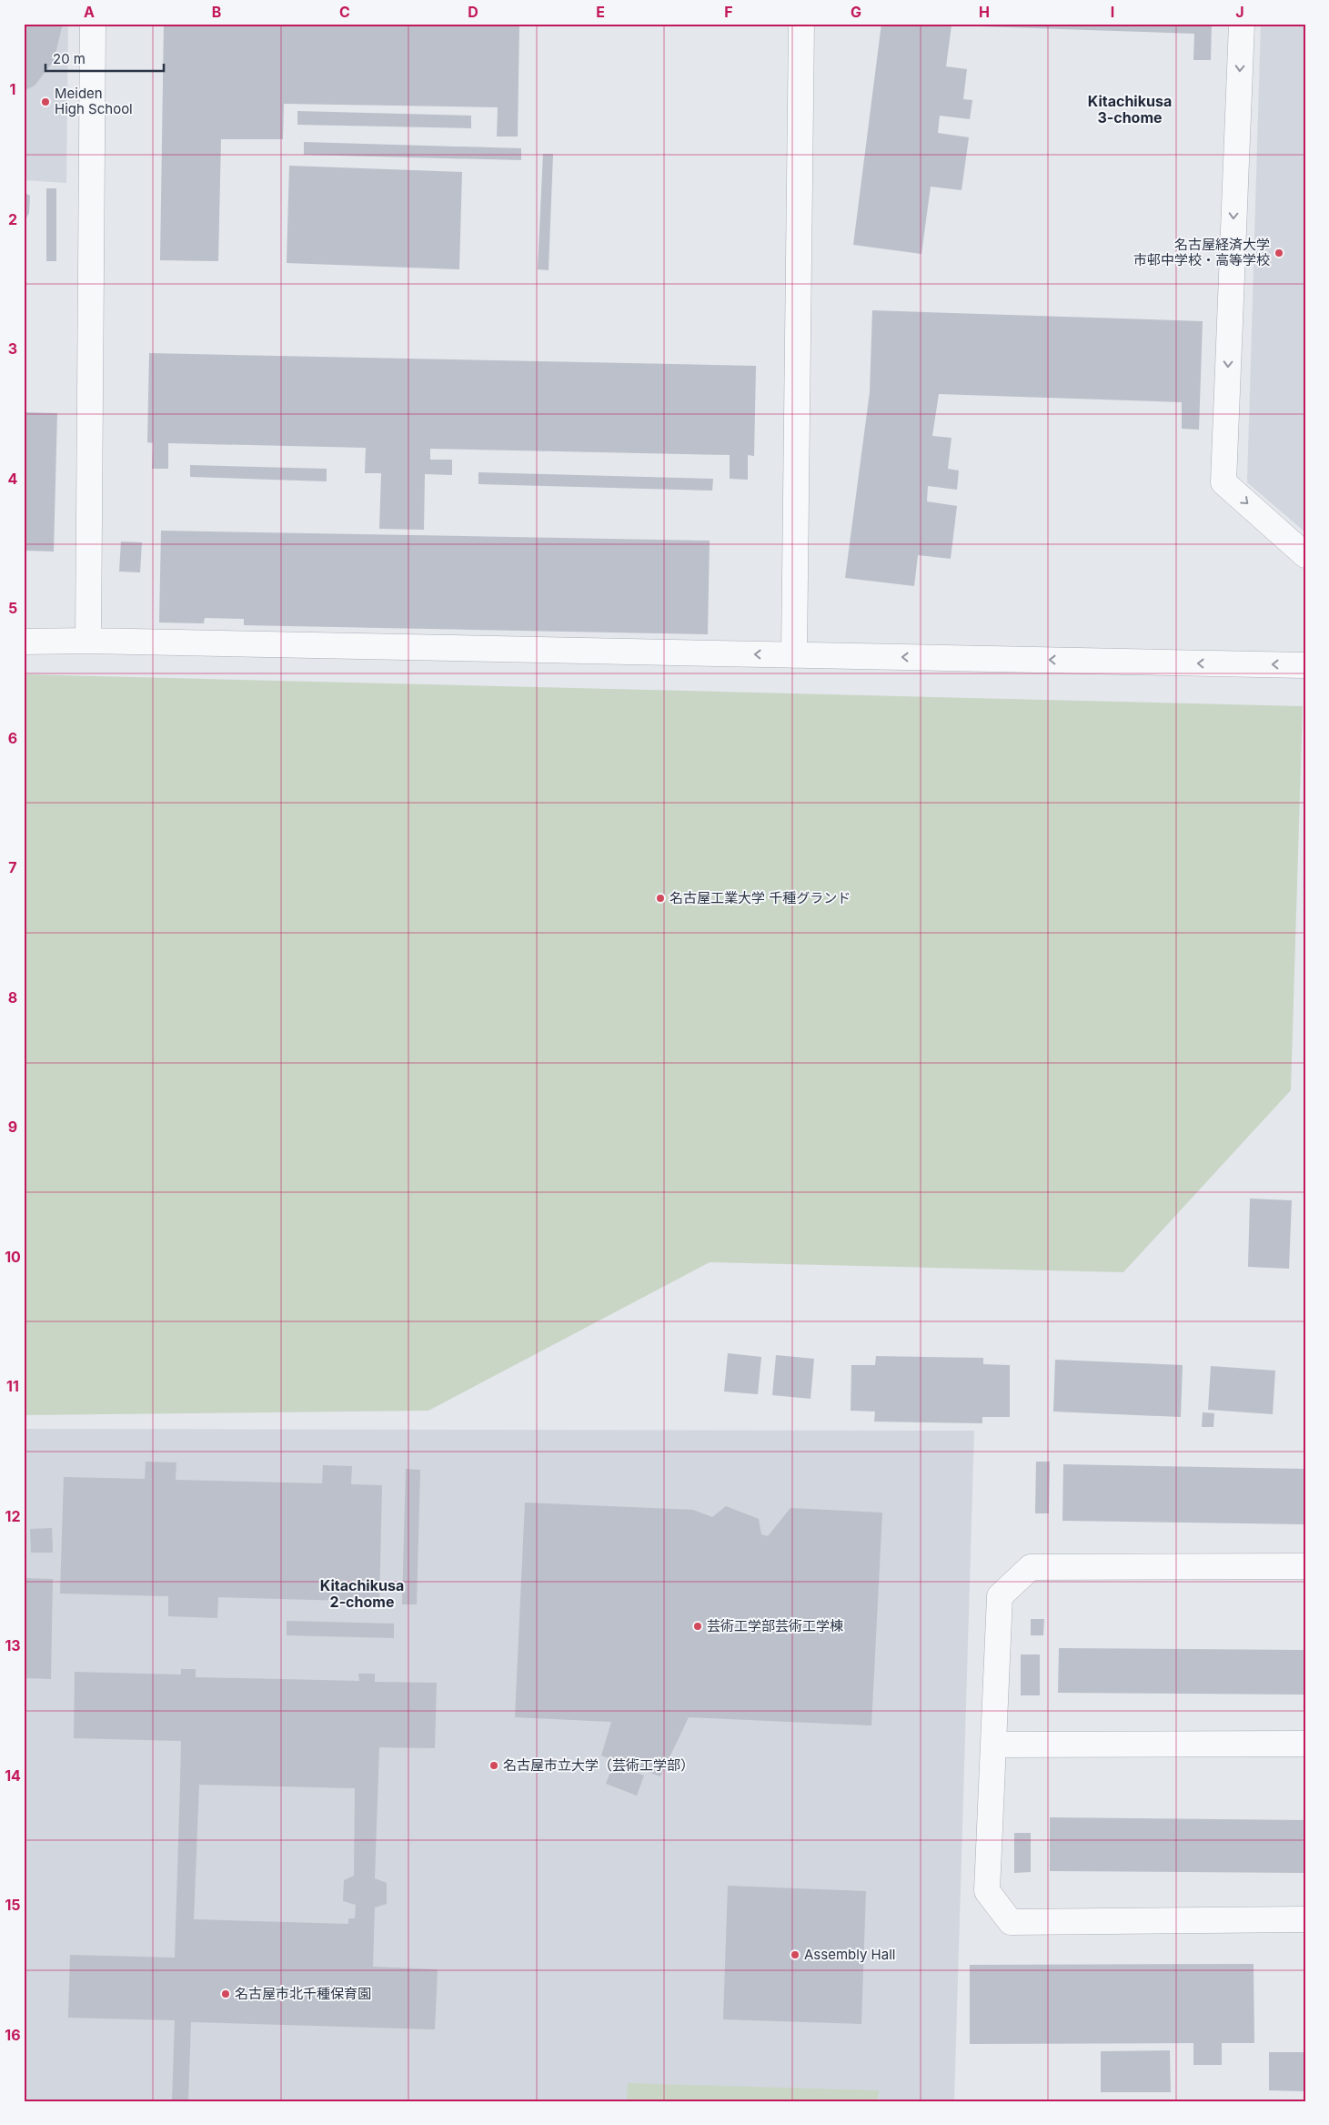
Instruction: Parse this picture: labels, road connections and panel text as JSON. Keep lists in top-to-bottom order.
{
  "districts": ["Kitachikusa 3-chome", "Kitachikusa 2-chome"],
  "places": [
    "Meiden High School",
    "名古屋経済大学 市邨中学校・高等学校",
    "名古屋工業大学 千種グランド",
    "芸術工学部芸術工学棟",
    "名古屋市立大学（芸術工学部）",
    "Assembly Hall",
    "名古屋市北千種保育園"
  ],
  "scale_bar": "20 m",
  "grid": {
    "columns": [
      "A",
      "B",
      "C",
      "D",
      "E",
      "F",
      "G",
      "H",
      "I",
      "J"
    ],
    "rows": [
      "1",
      "2",
      "3",
      "4",
      "5",
      "6",
      "7",
      "8",
      "9",
      "10",
      "11",
      "12",
      "13",
      "14",
      "15",
      "16"
    ]
  }
}
